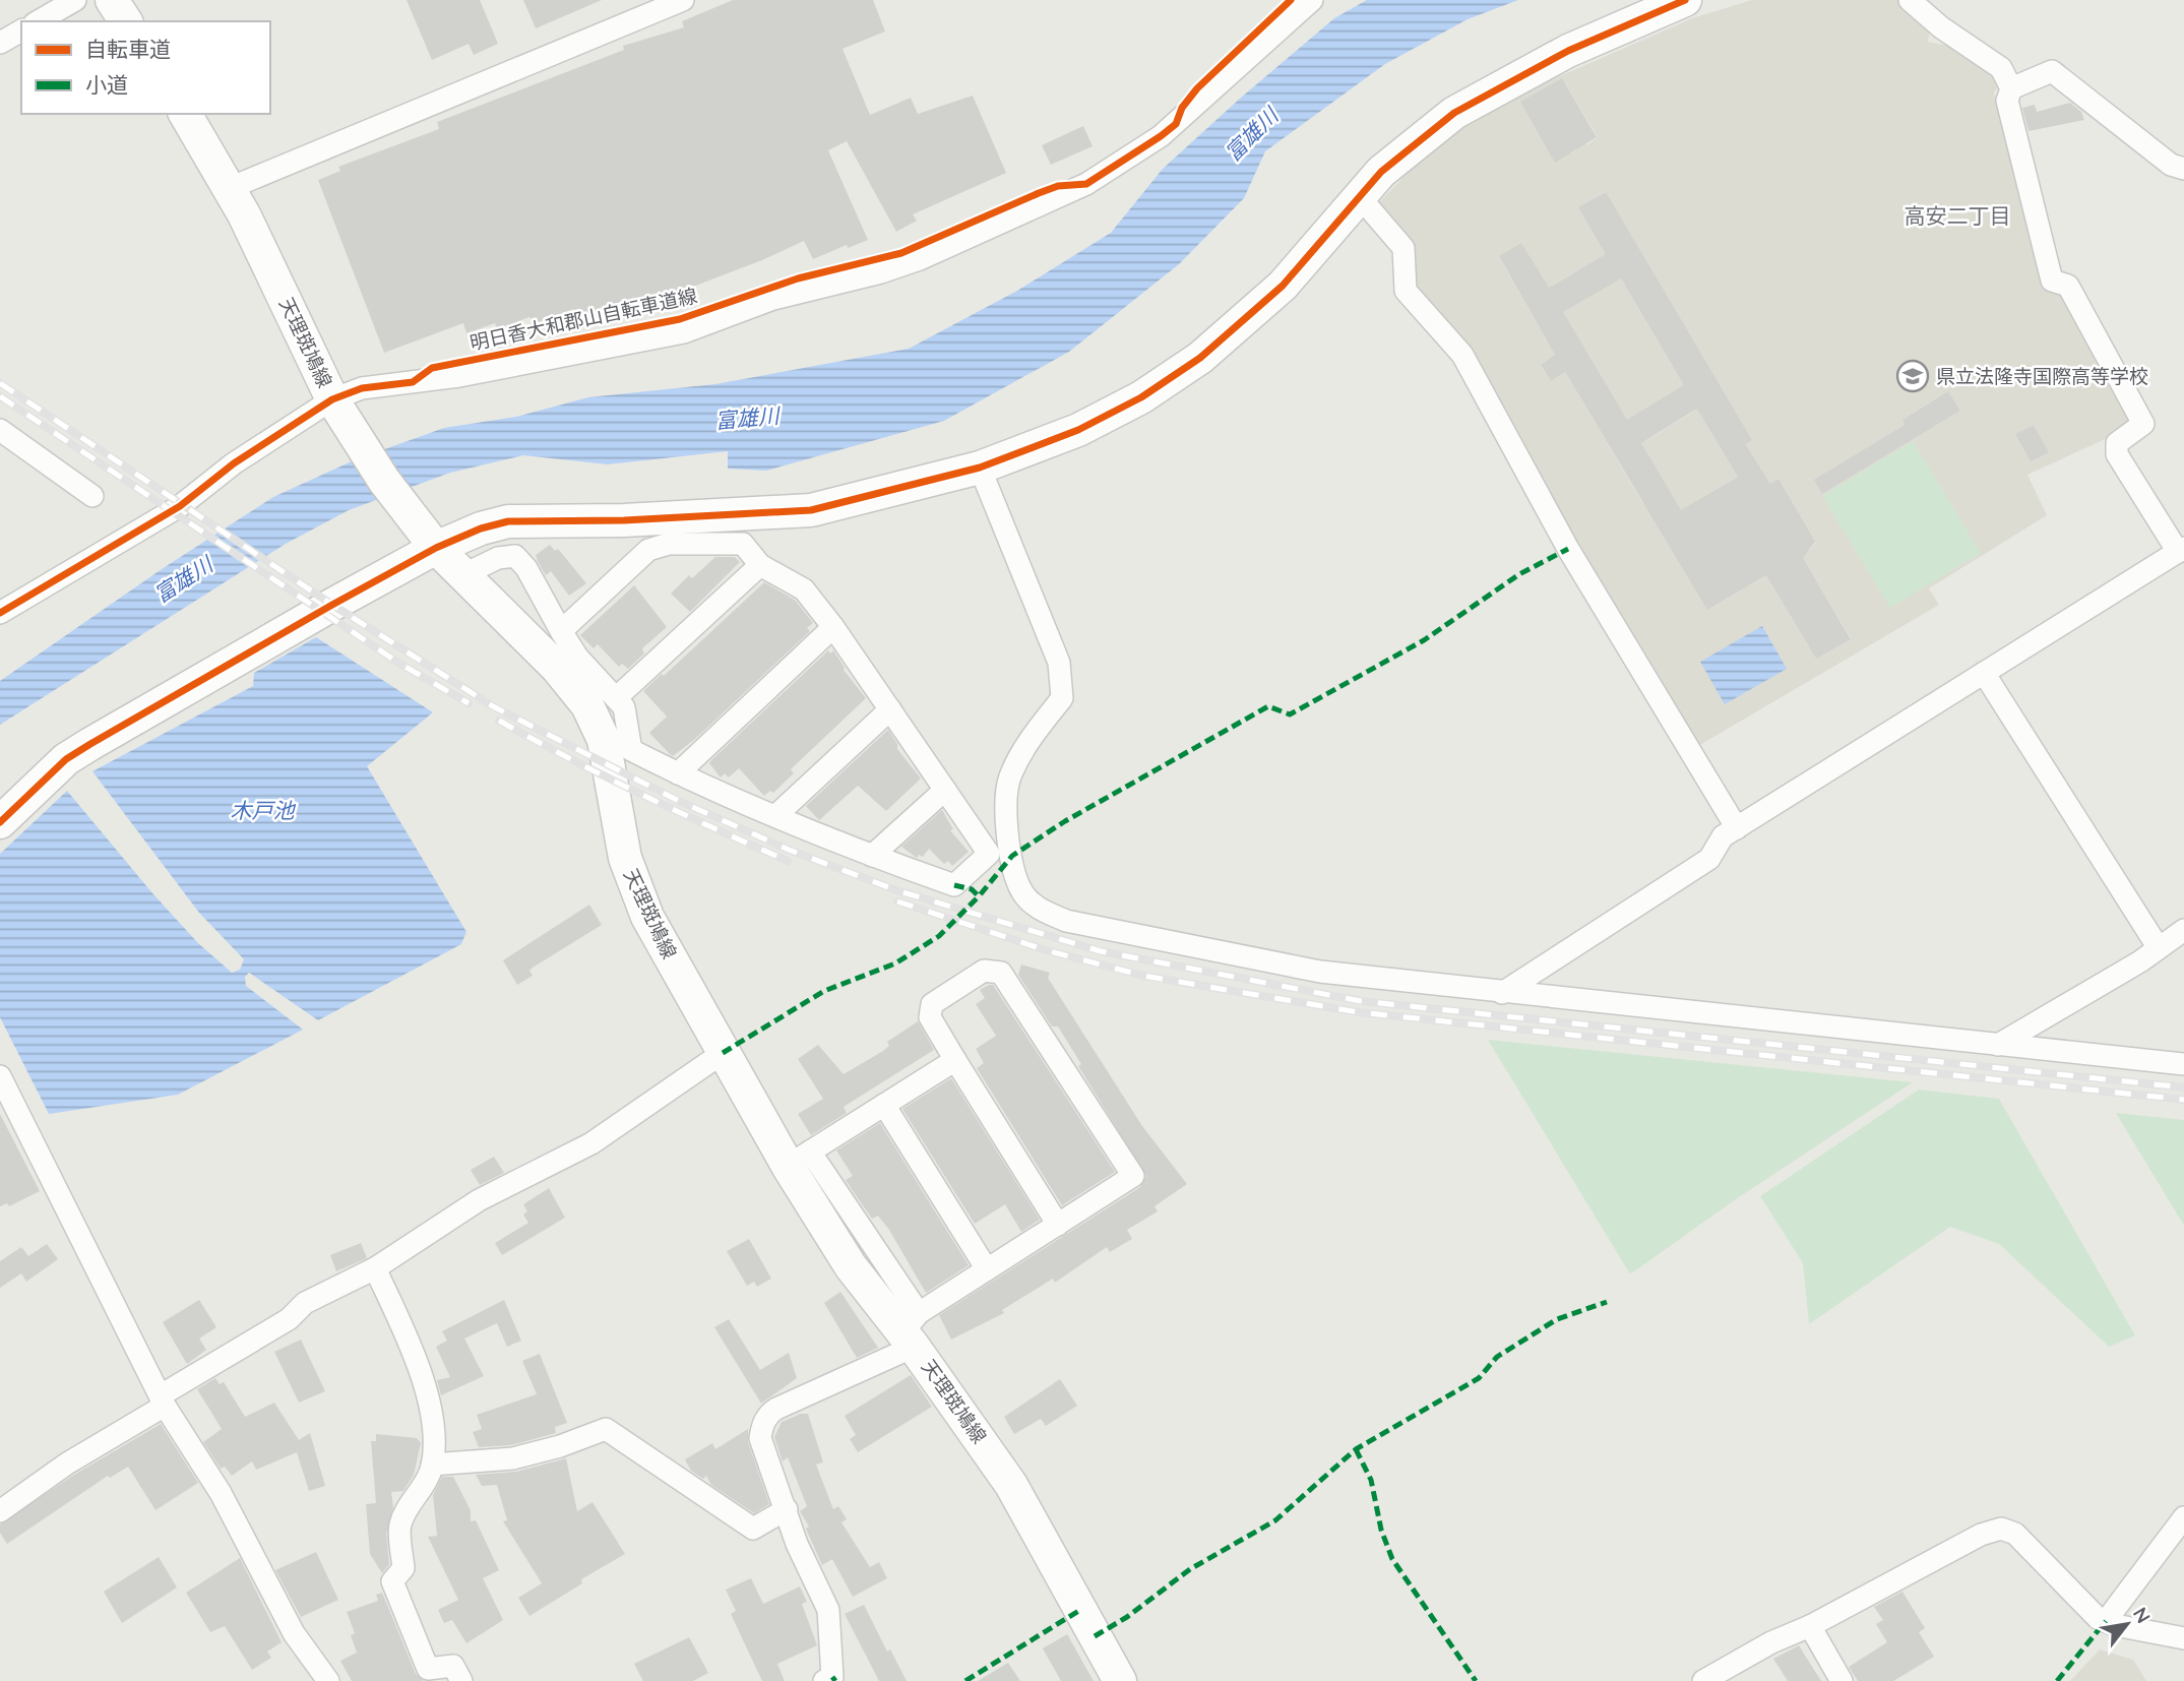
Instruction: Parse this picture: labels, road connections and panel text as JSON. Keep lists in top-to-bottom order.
{
  "streets": {
    "street": ["天理斑鳩線"],
    "cycle path": ["明日香大和郡山自転車道線"]
  },
  "districts": ["高安二丁目"],
  "water": ["富雄川", "木戸池"],
  "places": {
    "school or university": ["県立法隆寺国際高等学校"]
  },
  "legend": ["自転車道", "小道"],
  "north": "top right"
}
